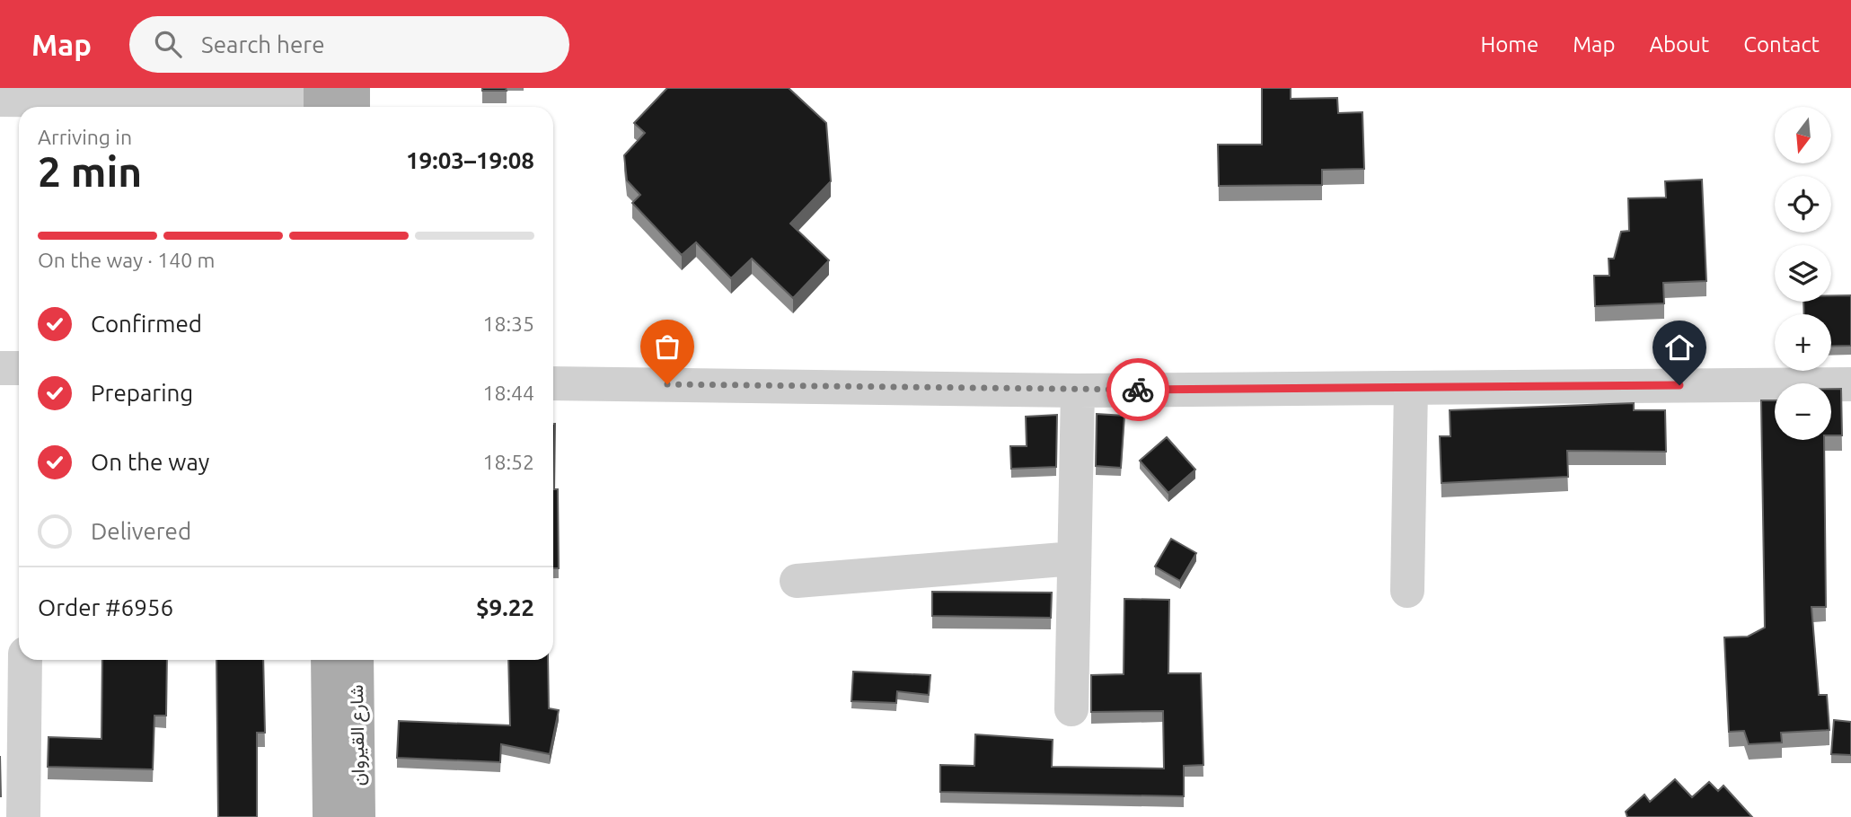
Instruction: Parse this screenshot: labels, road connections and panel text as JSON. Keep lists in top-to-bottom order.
{
  "streets": {
    "main road": ["شارع القيروان"]
  },
  "north": "bottom",
  "page": {
    "header": "Map",
    "search": "Search here",
    "nav": [
      "Home",
      "Map",
      "About",
      "Contact"
    ],
    "map_buttons": ["+", "−"],
    "heading": ["2 min", "Arriving in", "19:03–19:08"],
    "panel": ["Order #6956", "$9.22"],
    "bar": "On the way · 140 m",
    "list": [
      ["Confirmed", "18:35"],
      ["Preparing", "18:44"],
      ["On the way", "18:52"],
      "Delivered"
    ]
  }
}
